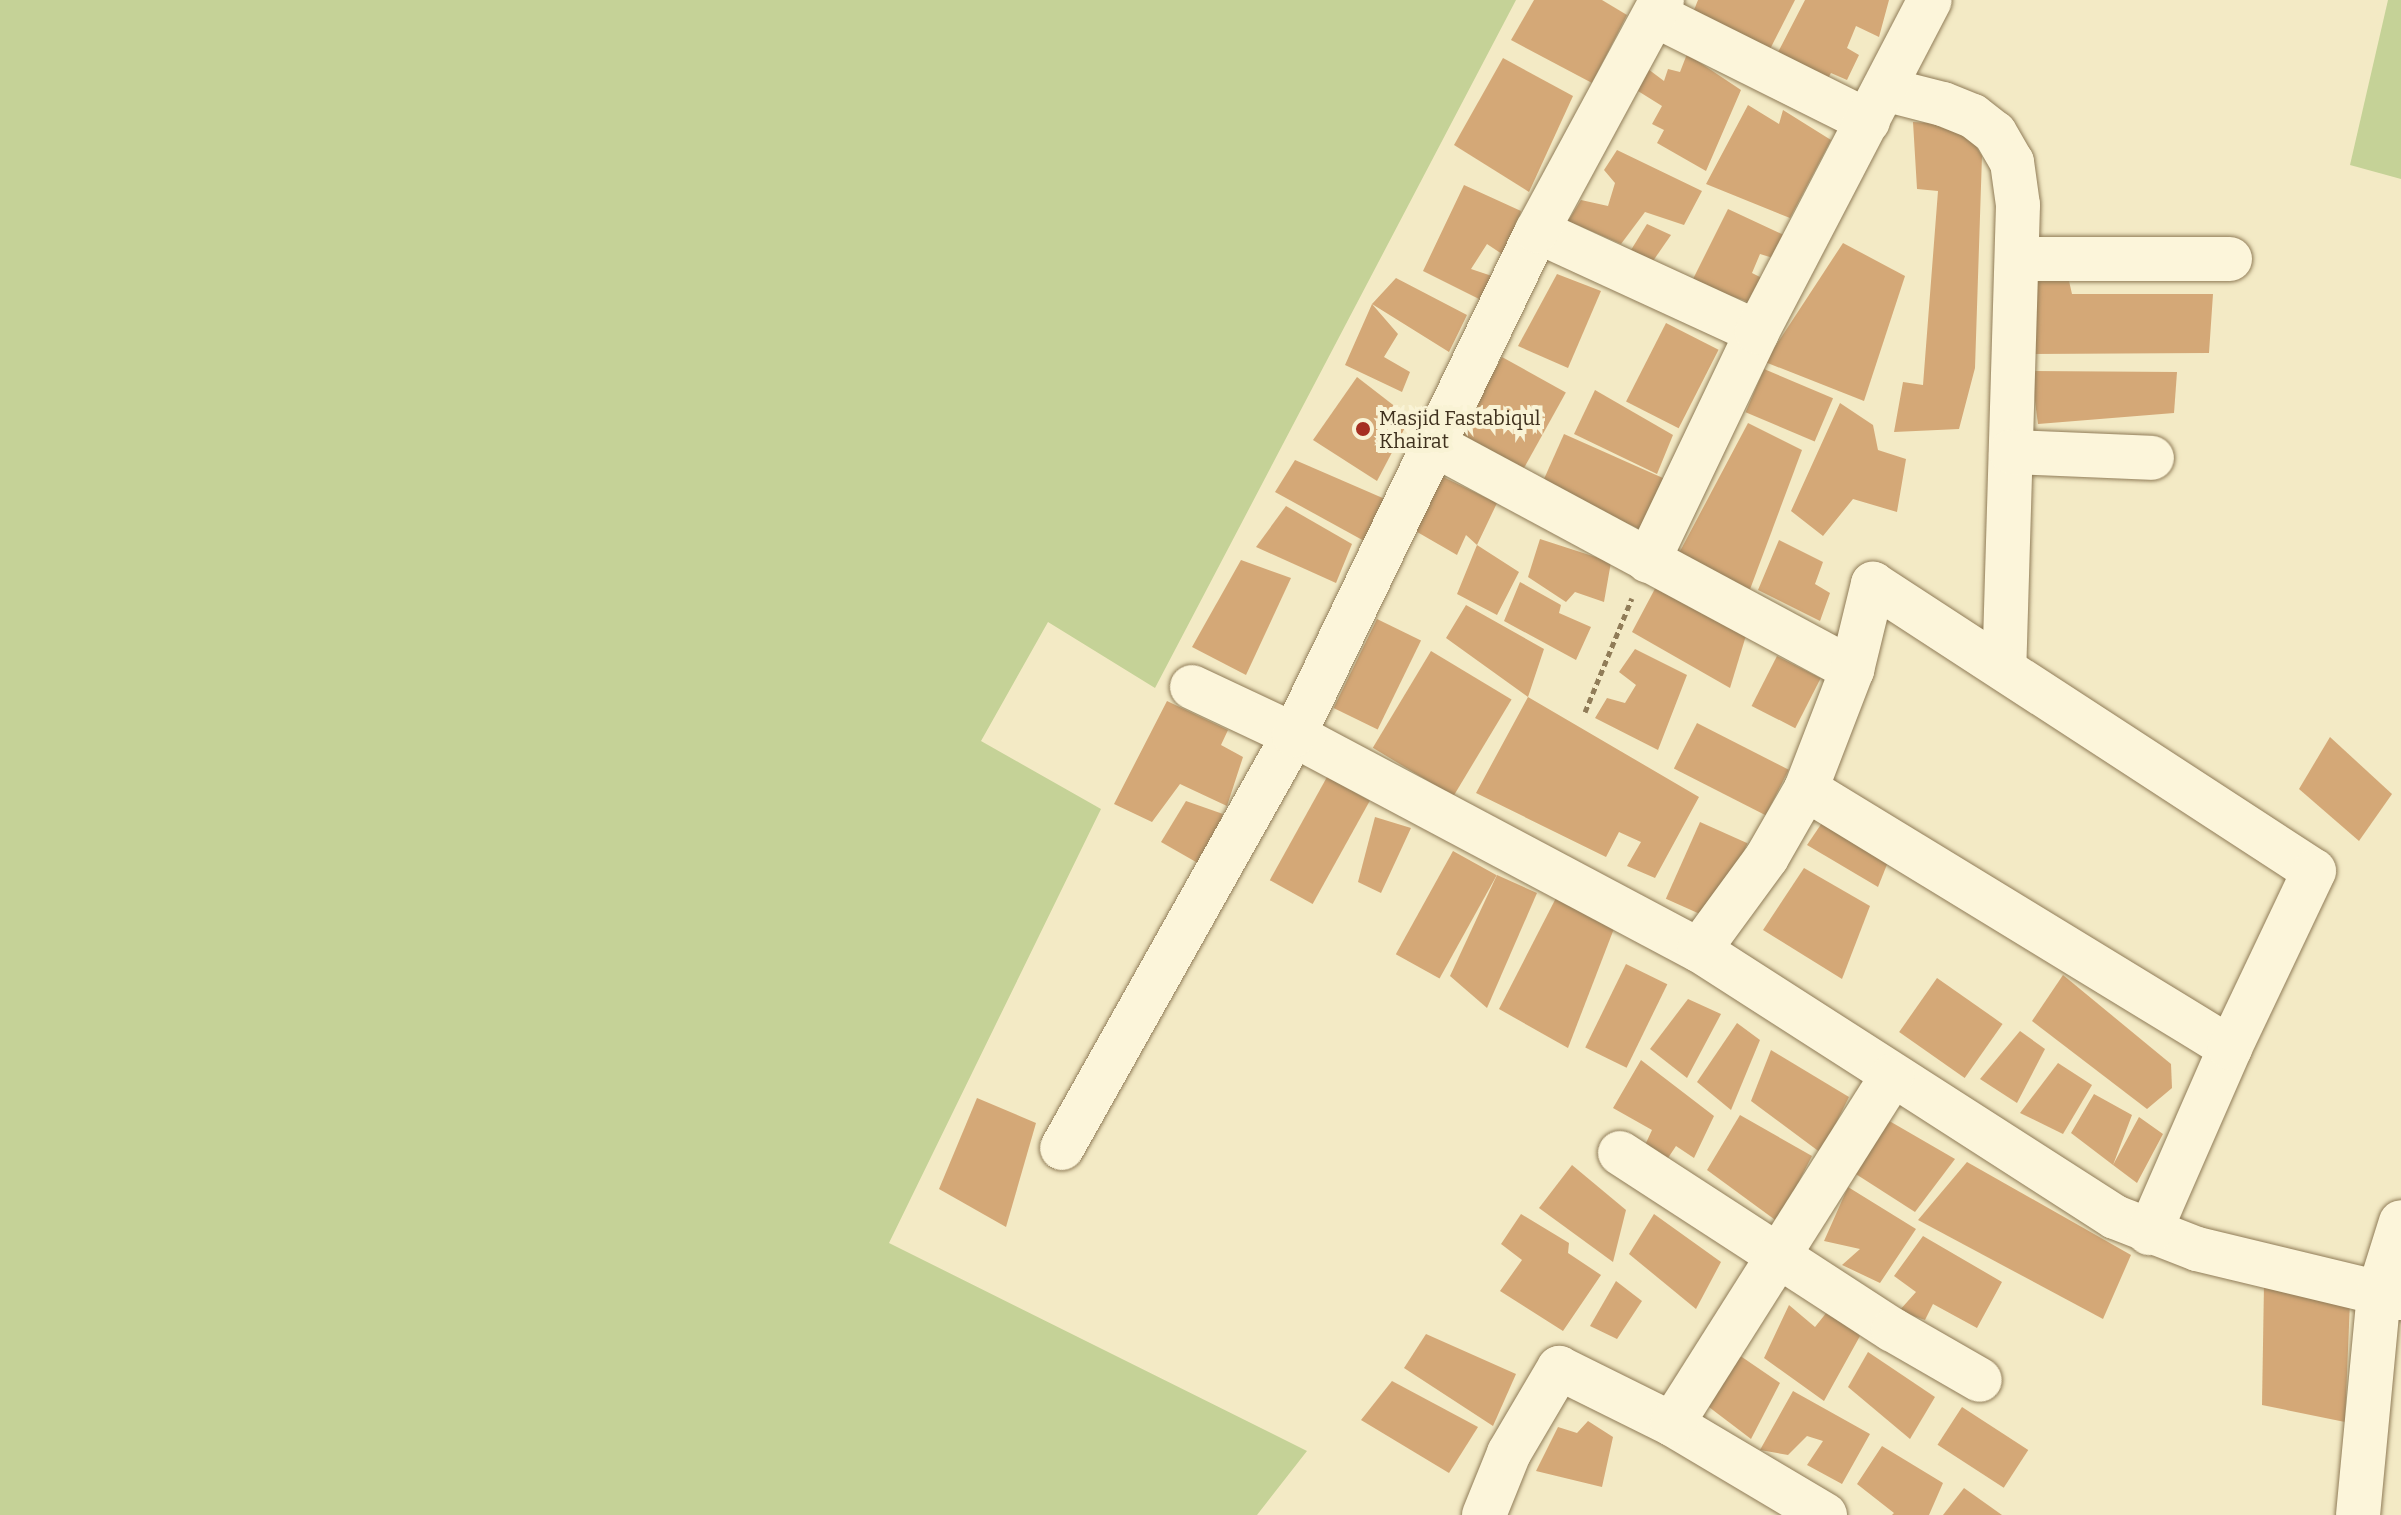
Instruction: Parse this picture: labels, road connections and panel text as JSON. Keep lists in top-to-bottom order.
{
  "places": ["Masjid Fastabiqul Khairat"]
}
